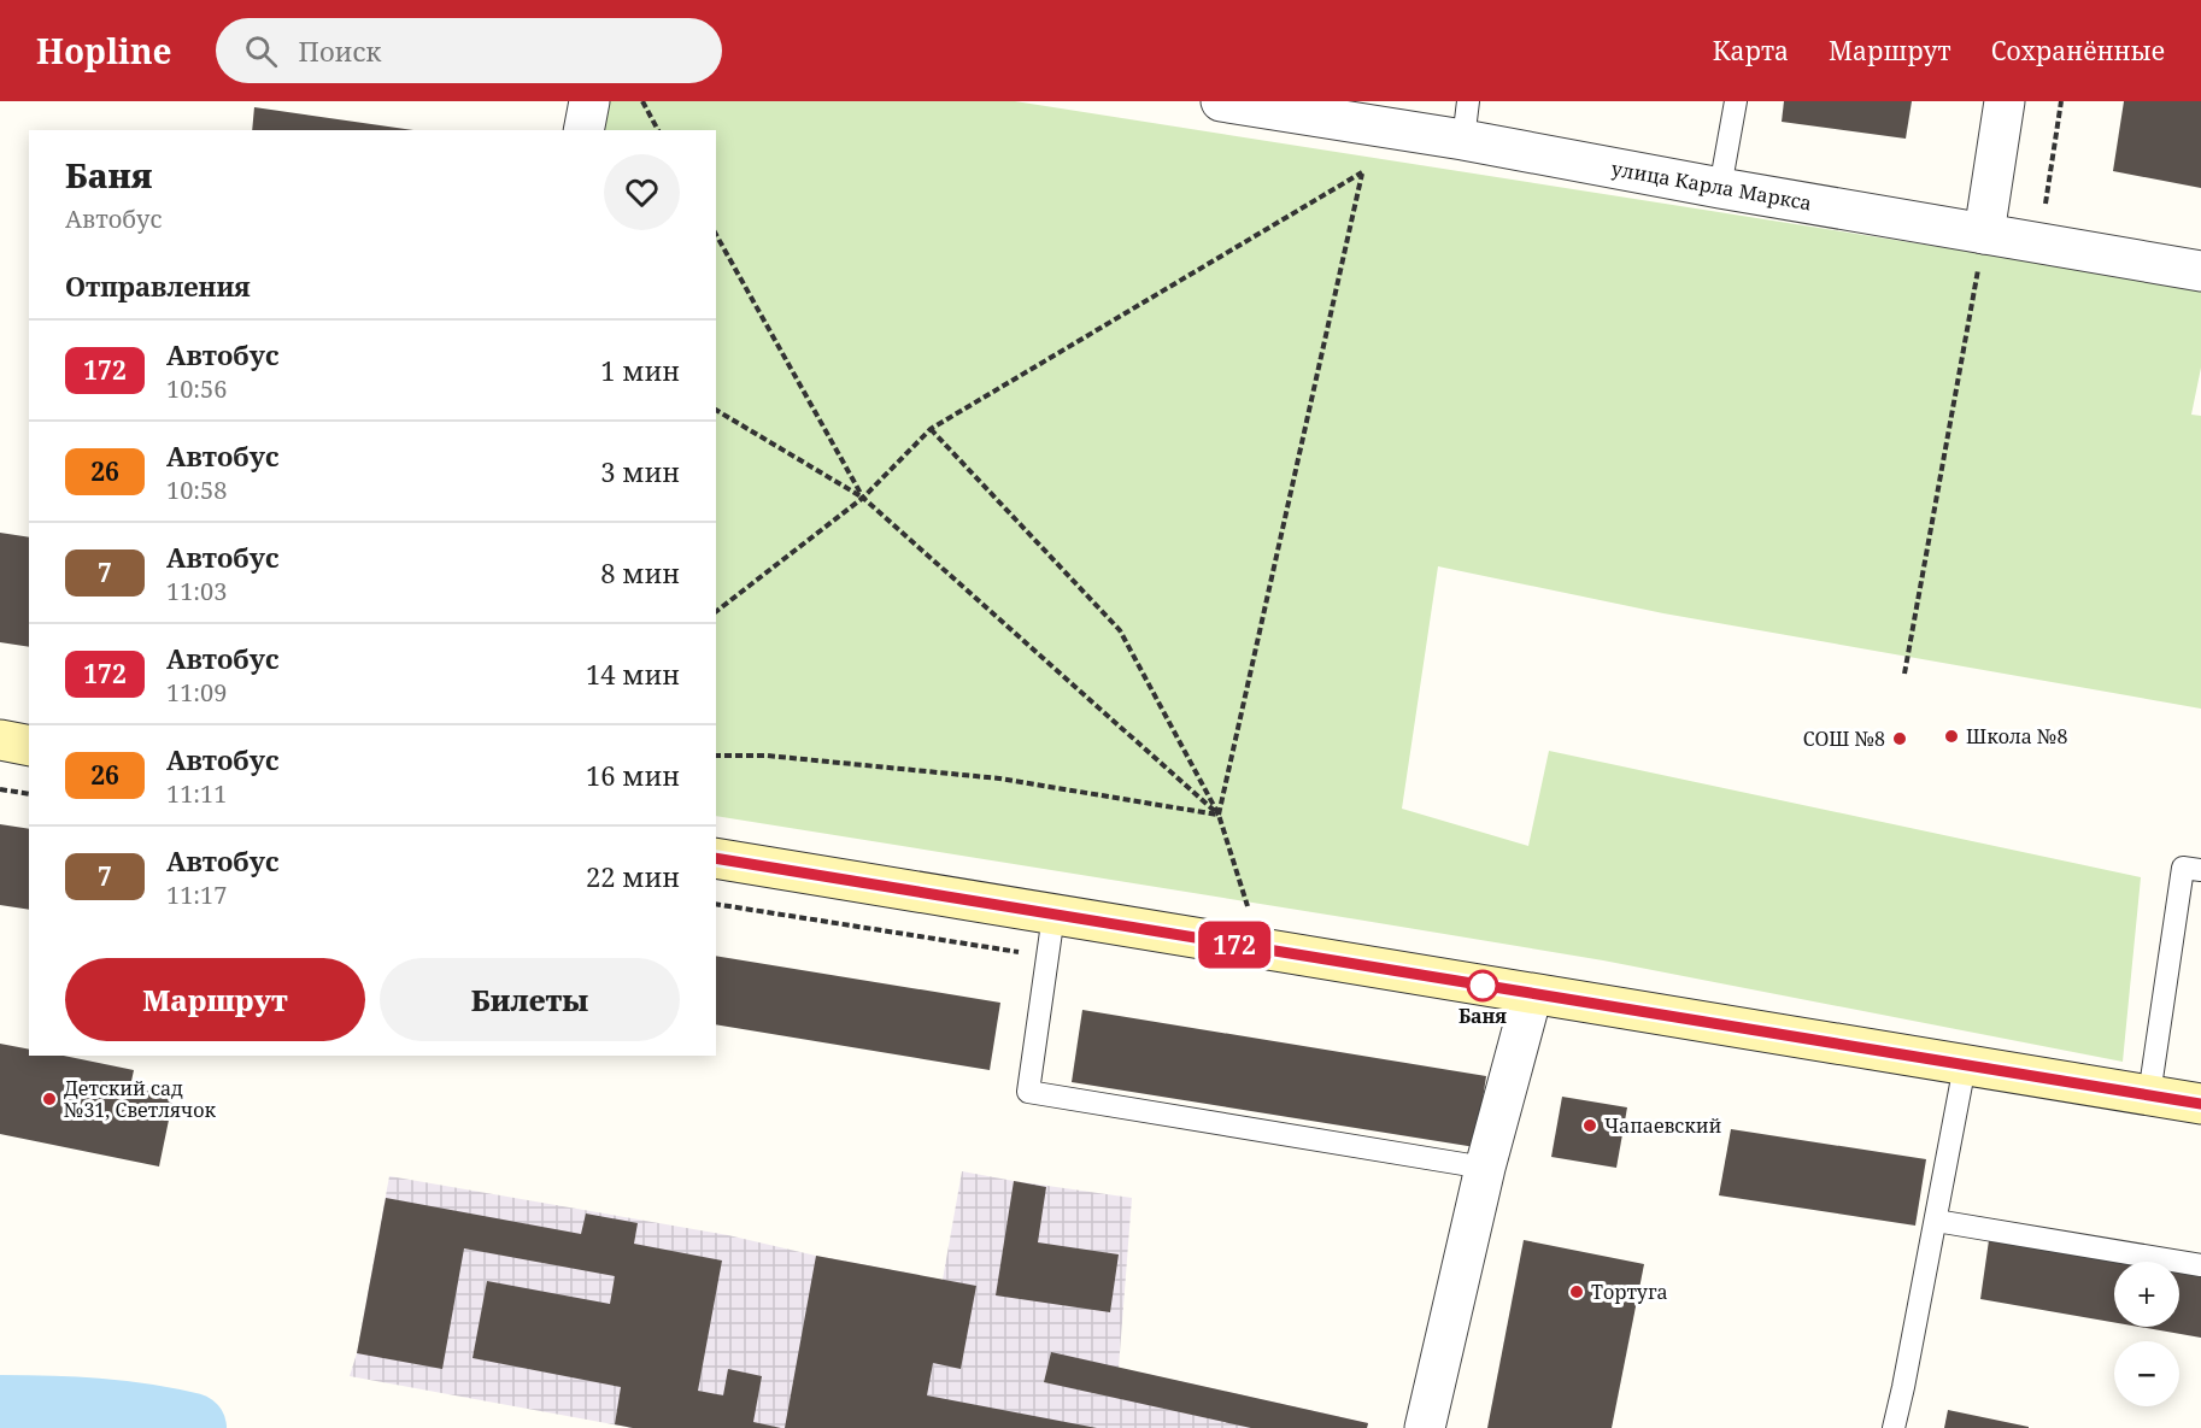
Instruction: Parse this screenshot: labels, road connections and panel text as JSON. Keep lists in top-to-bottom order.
{
  "streets": {
    "street": ["улица Карла Маркса"]
  },
  "places": [
    "Школа №8",
    "СОШ №8",
    "Баня",
    "Детский сад №31, Светлячок",
    "Чапаевский",
    "Тортуга"
  ],
  "lines": ["bus line 172"],
  "page": {
    "header": "Hopline",
    "search": "Поиск",
    "nav": ["Карта", "Маршрут", "Сохранённые"],
    "on_map": "172",
    "heading": [
      ["Баня", "Автобус"],
      "Отправления"
    ],
    "list": [
      {
        "mark": "172",
        "name": "Автобус",
        "note": "10:56",
        "value": "1 мин"
      },
      {
        "mark": "26",
        "name": "Автобус",
        "note": "10:58",
        "value": "3 мин"
      },
      {
        "mark": "7",
        "name": "Автобус",
        "note": "11:03",
        "value": "8 мин"
      },
      {
        "mark": "172",
        "name": "Автобус",
        "note": "11:09",
        "value": "14 мин"
      },
      {
        "mark": "26",
        "name": "Автобус",
        "note": "11:11",
        "value": "16 мин"
      },
      {
        "mark": "7",
        "name": "Автобус",
        "note": "11:17",
        "value": "22 мин"
      }
    ],
    "buttons": ["Маршрут", "Билеты"],
    "map_buttons": ["+", "−"]
  }
}
